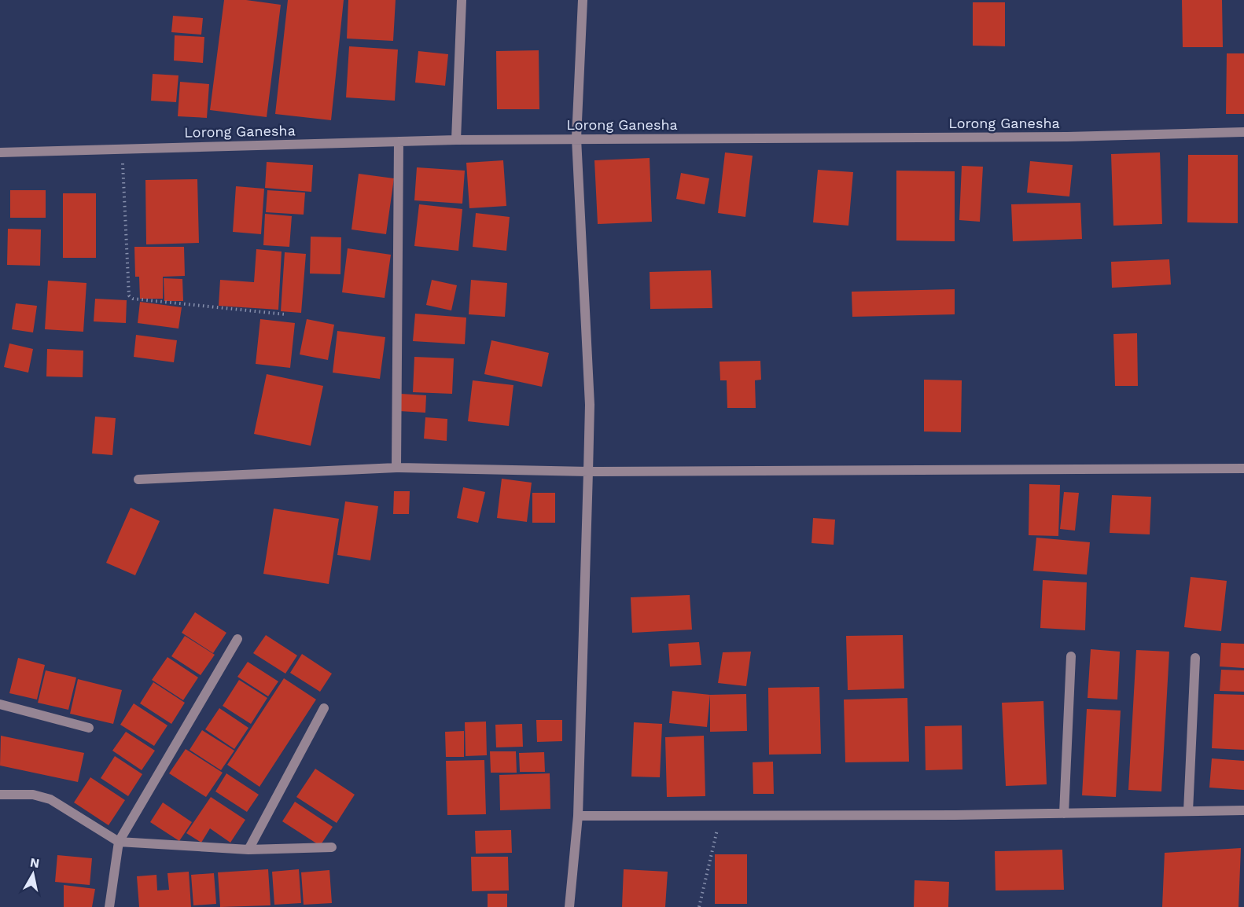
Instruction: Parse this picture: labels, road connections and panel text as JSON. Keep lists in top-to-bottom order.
{
  "streets": {
    "street": ["Lorong Ganesha"]
  },
  "north": "top"
}
